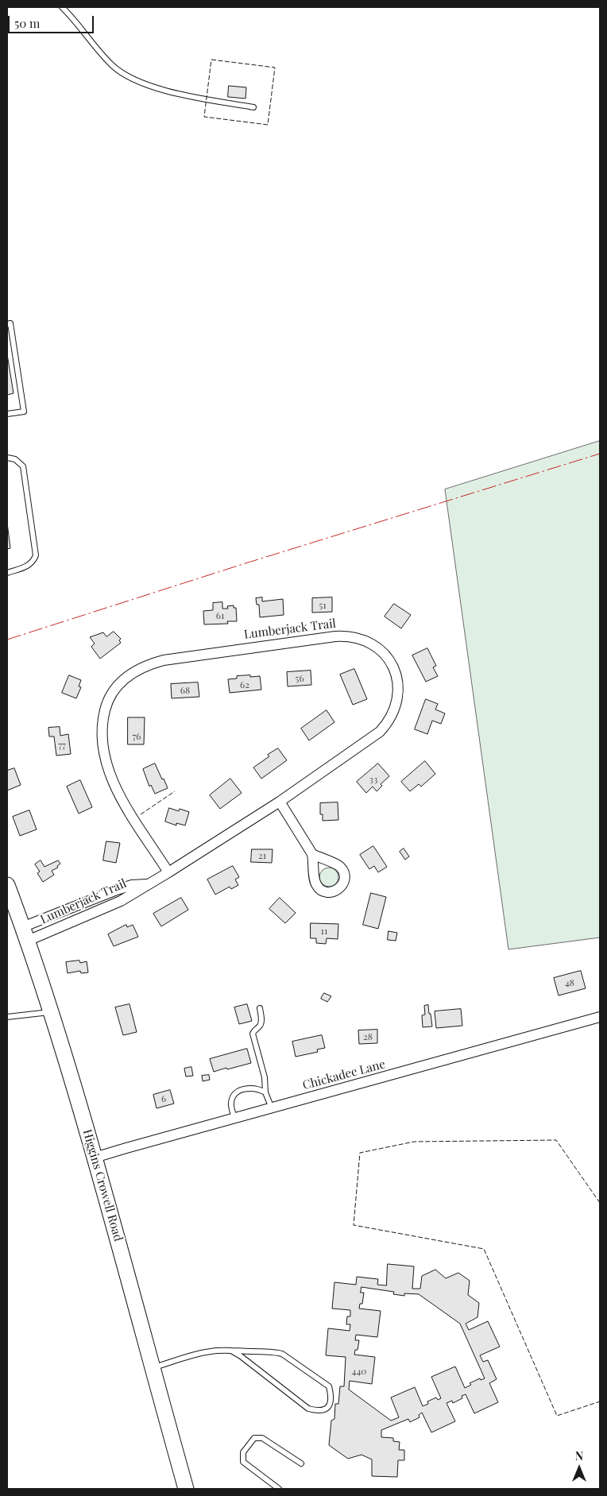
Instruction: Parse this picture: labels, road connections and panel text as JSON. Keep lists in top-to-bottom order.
{
  "streets": {
    "main road": ["Higgins Crowell Road"],
    "street": ["Lumberjack Trail", "Chickadee Lane"]
  },
  "crossings": [
    ["Lumberjack Trail", "Higgins Crowell Road"],
    ["Chickadee Lane", "Higgins Crowell Road"]
  ],
  "house_numbers": [
    "51",
    "61",
    "56",
    "62",
    "68",
    "76",
    "77",
    "33",
    "21",
    "11",
    "48",
    "28",
    "6",
    "440"
  ],
  "scale_bar": "50 m",
  "north": "top"
}
